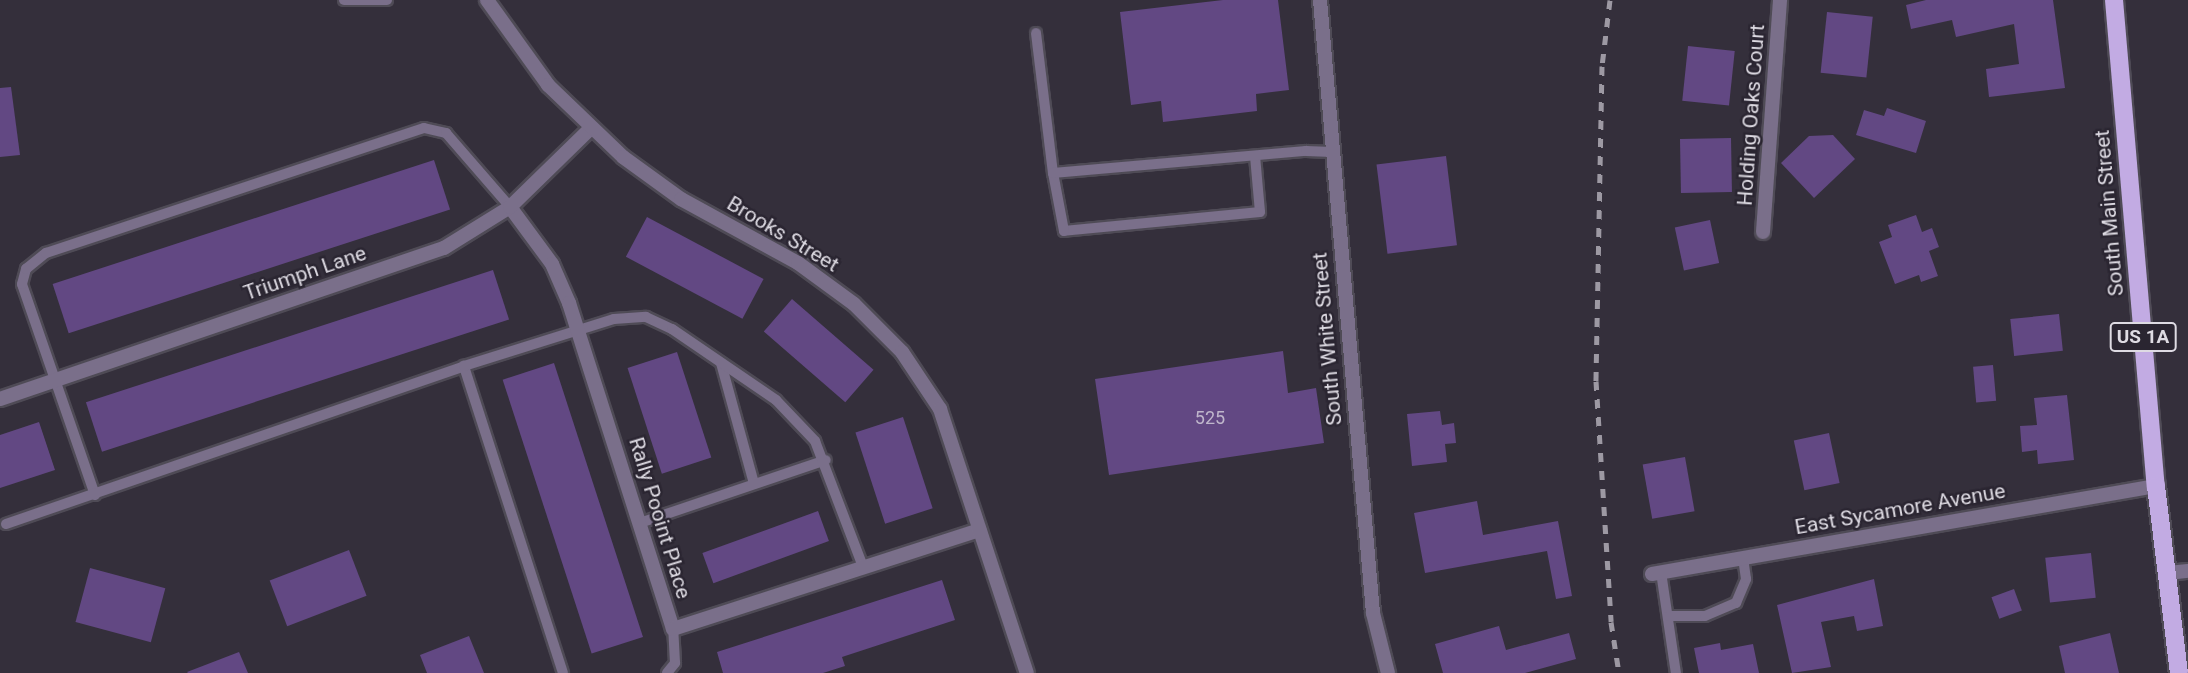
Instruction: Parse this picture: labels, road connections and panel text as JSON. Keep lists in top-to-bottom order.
{
  "streets": {
    "main road": ["South Main Street", "US 1A"],
    "street": [
      "Holding Oaks Court",
      "Brooks Street",
      "Triumph Lane",
      "South White Street",
      "East Sycamore Avenue",
      "Rally Pooint Place"
    ]
  },
  "crossings": [
    ["South Main Street", "East Sycamore Avenue"],
    ["Brooks Street", "Triumph Lane"],
    ["Brooks Street", "Rally Pooint Place"],
    ["Triumph Lane", "Rally Pooint Place"]
  ],
  "house_numbers": ["525"]
}
